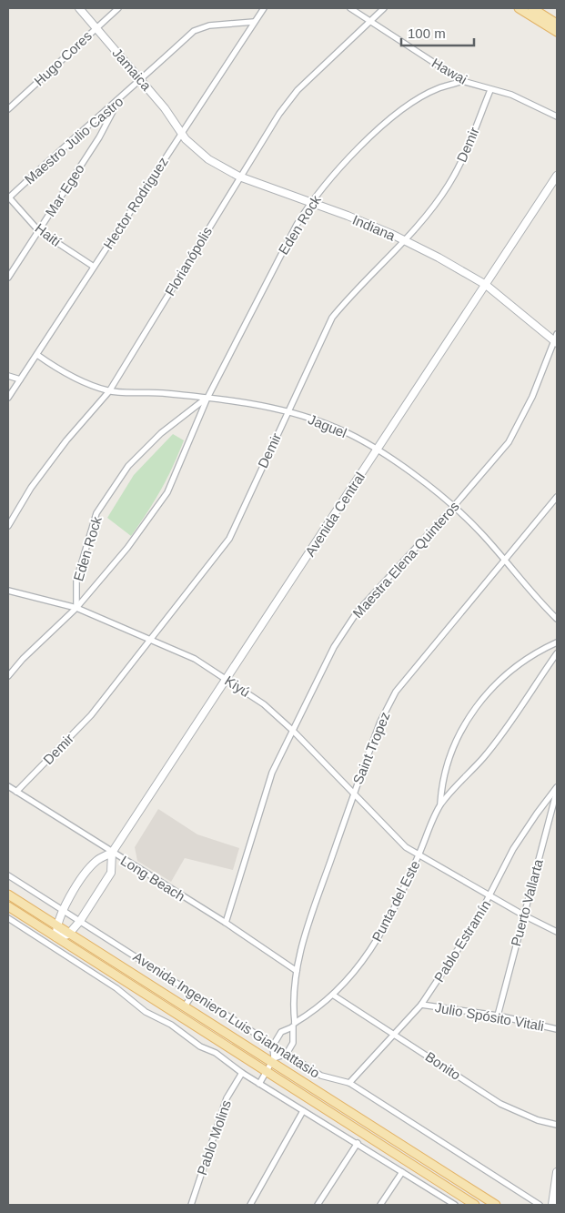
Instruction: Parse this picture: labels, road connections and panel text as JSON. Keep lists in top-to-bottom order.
{
  "streets": {
    "main road": ["Avenida Ingeniero Luis Giannattasio"],
    "street": [
      "Hugo Cores",
      "Jamaica",
      "Hawai",
      "Maestro Julio Castro",
      "Demir",
      "Mar Egeo",
      "Hector Rodriguez",
      "Eden Rock",
      "Indiana",
      "Haití",
      "Florianópolis",
      "Jaguel",
      "Avenida Central",
      "Maestra Elena Quinteros",
      "Kiyú",
      "Saint Tropez",
      "Long Beach",
      "Punta del Este",
      "Puerto Vallarta",
      "Pablo Estramín",
      "Julio Spósito Vitali",
      "Bonito",
      "Pablo Molins"
    ]
  },
  "crossings": [
    ["Hugo Cores", "Jamaica"],
    ["Jamaica", "Maestro Julio Castro"],
    ["Jamaica", "Hector Rodriguez"],
    ["Jamaica", "Indiana"],
    ["Hawai", "Demir"],
    ["Hawai", "Eden Rock"],
    ["Hawai", "Florianópolis"],
    ["Maestro Julio Castro", "Mar Egeo"],
    ["Maestro Julio Castro", "Hector Rodriguez"],
    ["Maestro Julio Castro", "Haití"],
    ["Demir", "Indiana"],
    ["Demir", "Jaguel"],
    ["Demir", "Kiyú"],
    ["Demir", "Long Beach"],
    ["Mar Egeo", "Haití"],
    ["Hector Rodriguez", "Indiana"],
    ["Hector Rodriguez", "Haití"],
    ["Hector Rodriguez", "Jaguel"],
    ["Eden Rock", "Indiana"],
    ["Eden Rock", "Jaguel"],
    ["Eden Rock", "Kiyú"],
    ["Indiana", "Florianópolis"],
    ["Indiana", "Avenida Central"],
    ["Indiana", "Maestra Elena Quinteros"],
    ["Florianópolis", "Jaguel"],
    ["Jaguel", "Avenida Central"],
    ["Jaguel", "Maestra Elena Quinteros"],
    ["Jaguel", "Saint Tropez"],
    ["Avenida Central", "Kiyú"],
    ["Avenida Central", "Long Beach"],
    ["Avenida Central", "Avenida Ingeniero Luis Giannattasio"],
    ["Maestra Elena Quinteros", "Kiyú"],
    ["Maestra Elena Quinteros", "Long Beach"],
    ["Kiyú", "Saint Tropez"],
    ["Kiyú", "Punta del Este"],
    ["Kiyú", "Puerto Vallarta"],
    ["Kiyú", "Pablo Estramín"],
    ["Saint Tropez", "Long Beach"],
    ["Saint Tropez", "Punta del Este"],
    ["Saint Tropez", "Avenida Ingeniero Luis Giannattasio"],
    ["Punta del Este", "Avenida Ingeniero Luis Giannattasio"],
    ["Punta del Este", "Bonito"],
    ["Puerto Vallarta", "Julio Spósito Vitali"],
    ["Pablo Estramín", "Avenida Ingeniero Luis Giannattasio"],
    ["Pablo Estramín", "Julio Spósito Vitali"],
    ["Pablo Estramín", "Bonito"]
  ],
  "scale_bar": "100 m"
}
